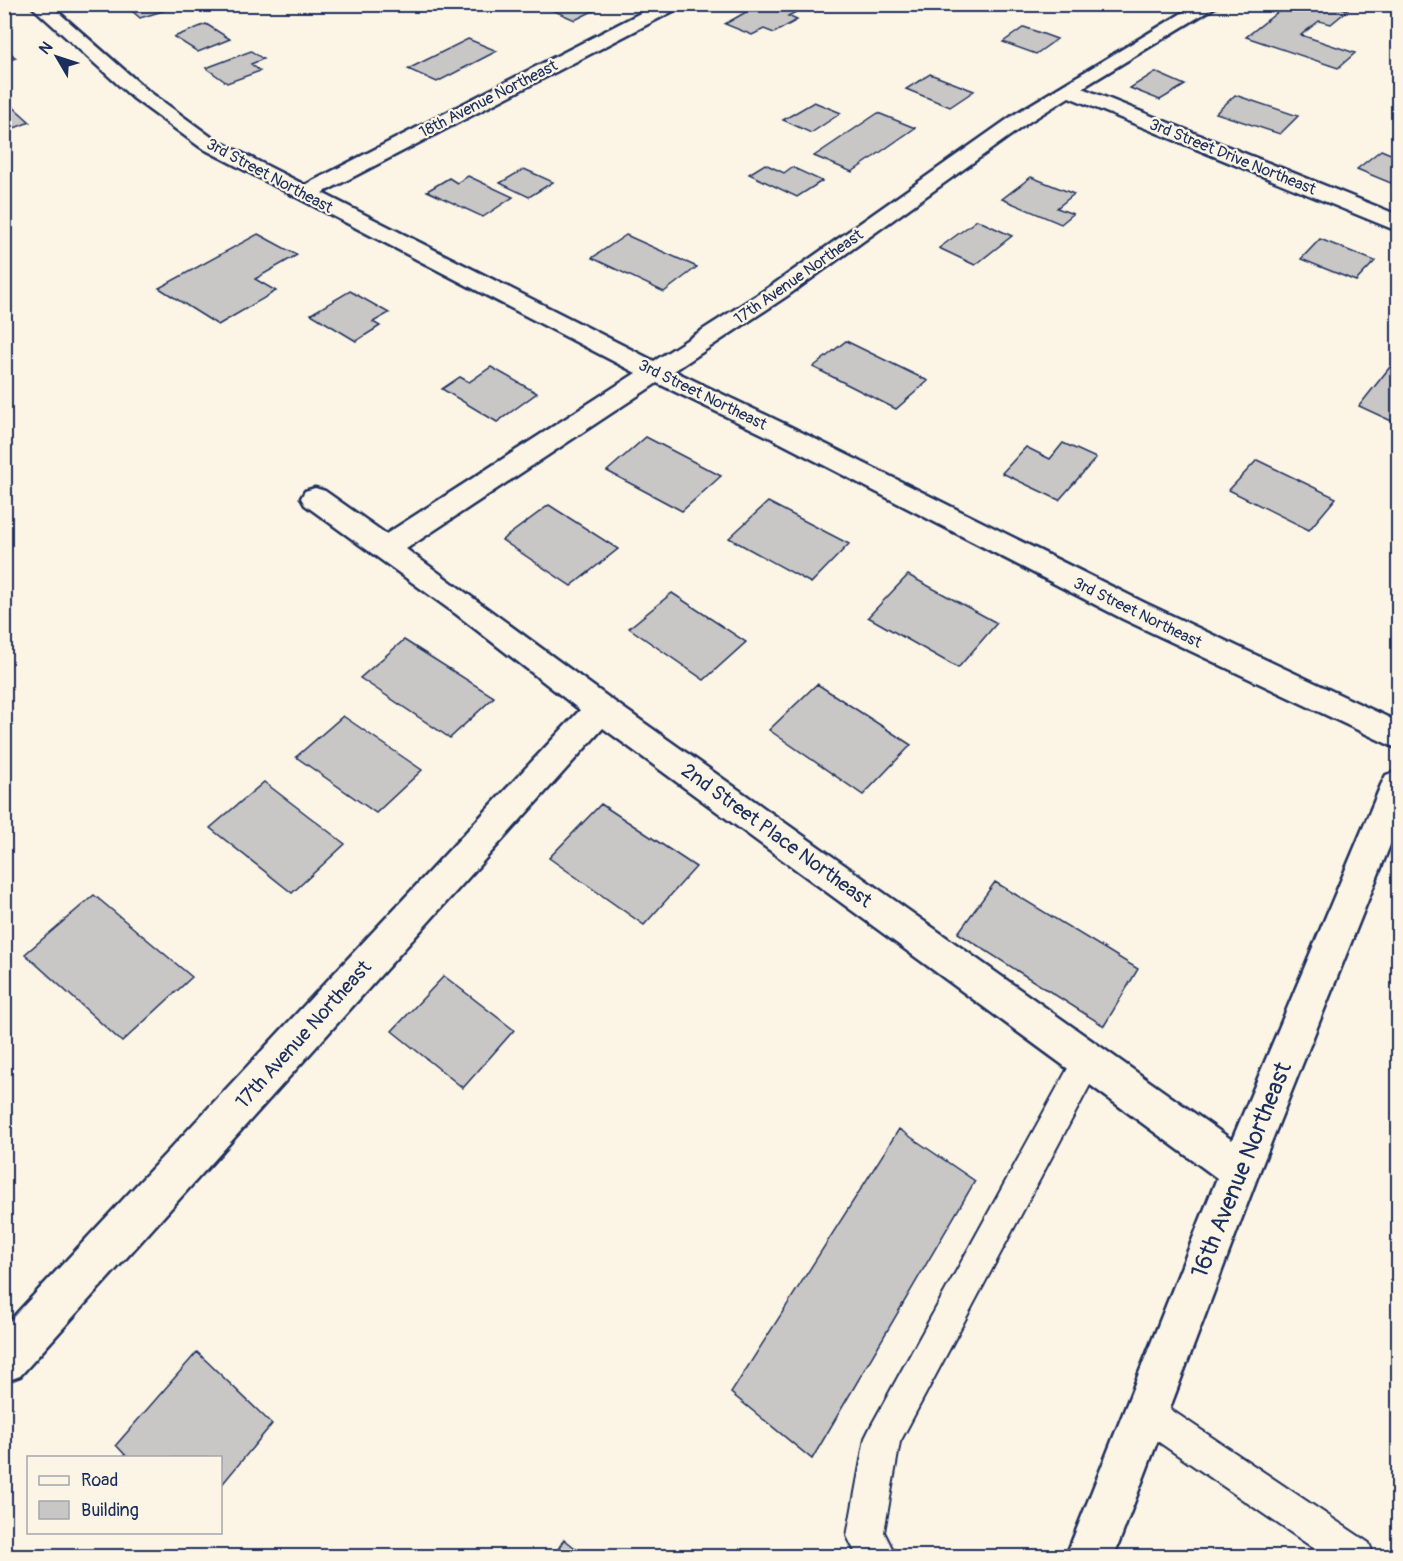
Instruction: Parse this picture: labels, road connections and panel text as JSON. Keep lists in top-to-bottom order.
{
  "streets": {
    "street": [
      "18th Avenue Northeast",
      "3rd Street Drive Northeast",
      "3rd Street Northeast",
      "17th Avenue Northeast",
      "2nd Street Place Northeast",
      "16th Avenue Northeast"
    ]
  },
  "crossings": [
    ["18th Avenue Northeast", "3rd Street Northeast"],
    ["3rd Street Drive Northeast", "17th Avenue Northeast"],
    ["3rd Street Northeast", "17th Avenue Northeast"],
    ["17th Avenue Northeast", "2nd Street Place Northeast"],
    ["2nd Street Place Northeast", "16th Avenue Northeast"]
  ],
  "legend": ["Road", "Building"],
  "north": "top left"
}
